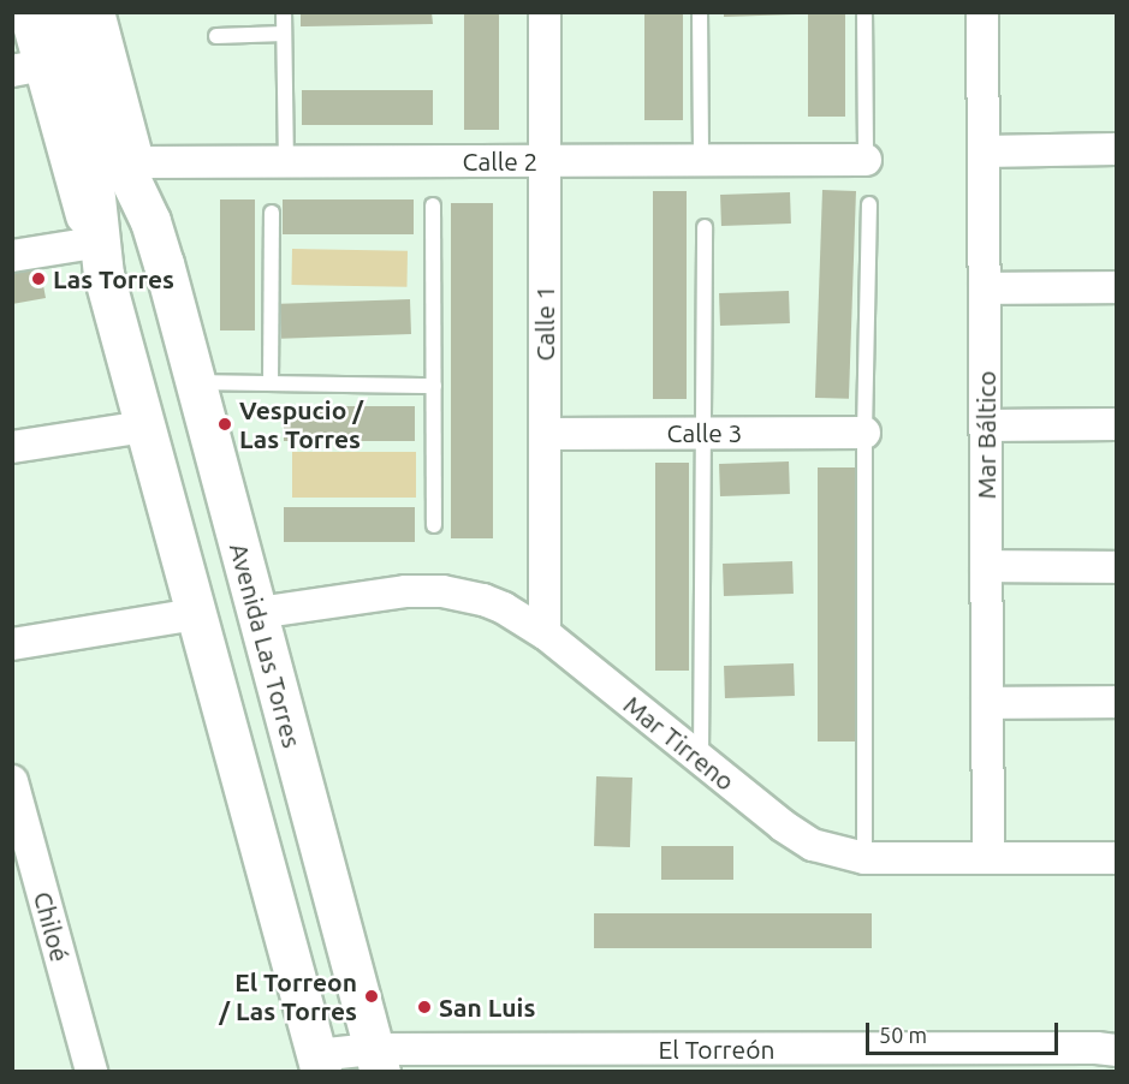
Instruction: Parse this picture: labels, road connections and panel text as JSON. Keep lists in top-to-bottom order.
{
  "streets": {
    "main road": ["Avenida Las Torres"],
    "street": [
      "Calle 2",
      "Calle 1",
      "Calle 3",
      "Mar Báltico",
      "Mar Tirreno",
      "Chiloé",
      "El Torreón"
    ]
  },
  "crossings": [
    ["Calle 2", "Calle 1"],
    ["Calle 2", "Avenida Las Torres"],
    ["Calle 1", "Calle 3"],
    ["Calle 1", "Mar Tirreno"],
    ["Mar Báltico", "Mar Tirreno"],
    ["Avenida Las Torres", "Mar Tirreno"],
    ["Avenida Las Torres", "El Torreón"]
  ],
  "places": [
    "Las Torres",
    "Vespucio / Las Torres",
    "El Torreon / Las Torres",
    "San Luis"
  ],
  "scale_bar": "50 m"
}
